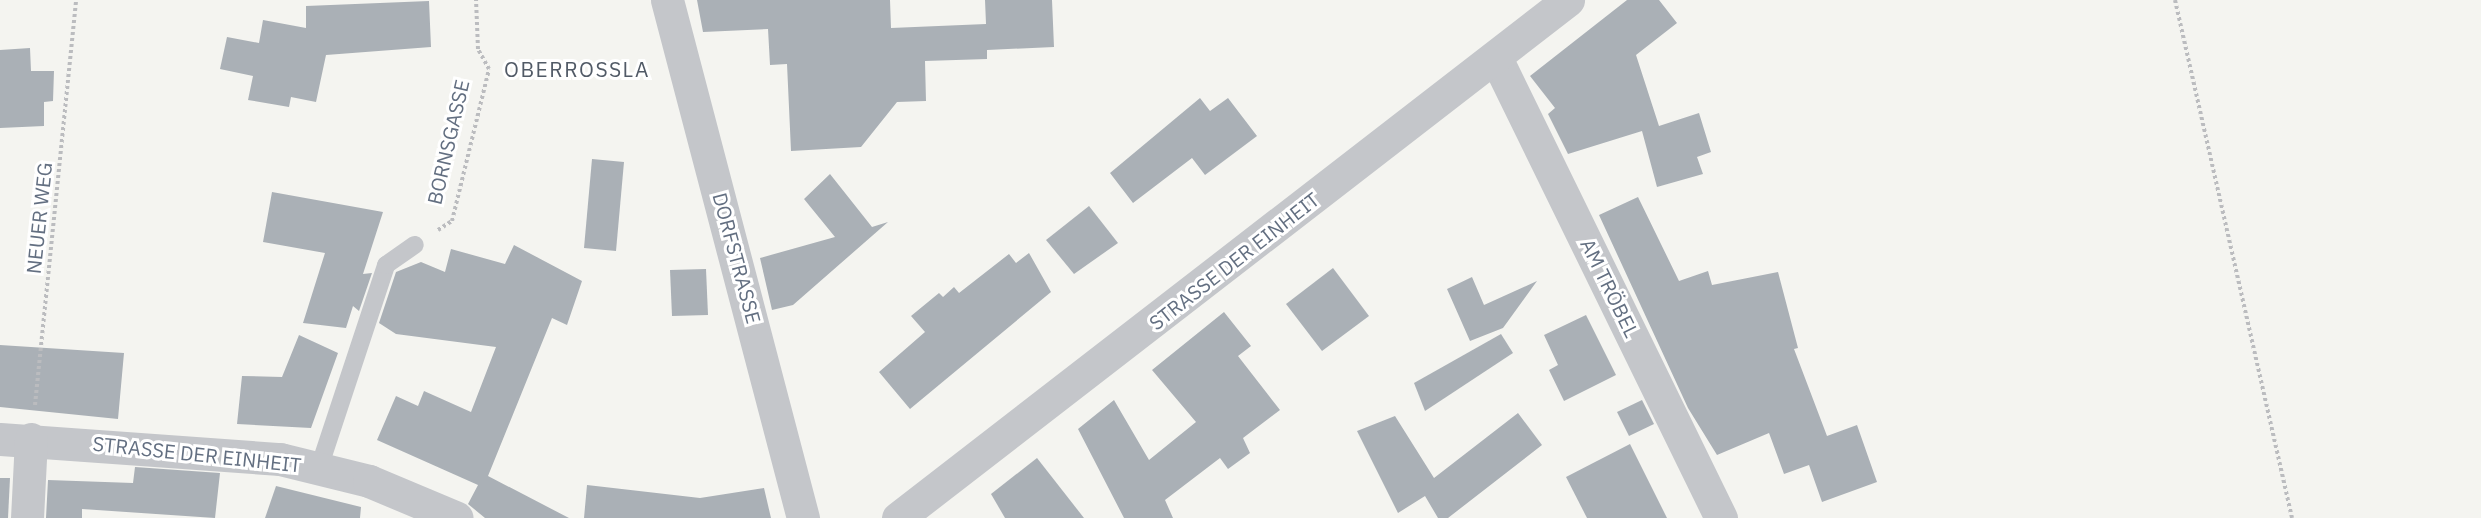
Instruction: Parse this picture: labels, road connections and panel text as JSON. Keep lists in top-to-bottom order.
{
  "streets": {
    "street": ["DORFSTRASSE", "STRASSE DER EINHEIT", "AM TRÖBEL"],
    "path": ["BORNSGASSE", "NEUER WEG"]
  },
  "crossings": [
    ["NEUER WEG", "STRASSE DER EINHEIT"],
    ["STRASSE DER EINHEIT", "AM TRÖBEL"]
  ],
  "districts": ["OBERROSSLA"]
}
